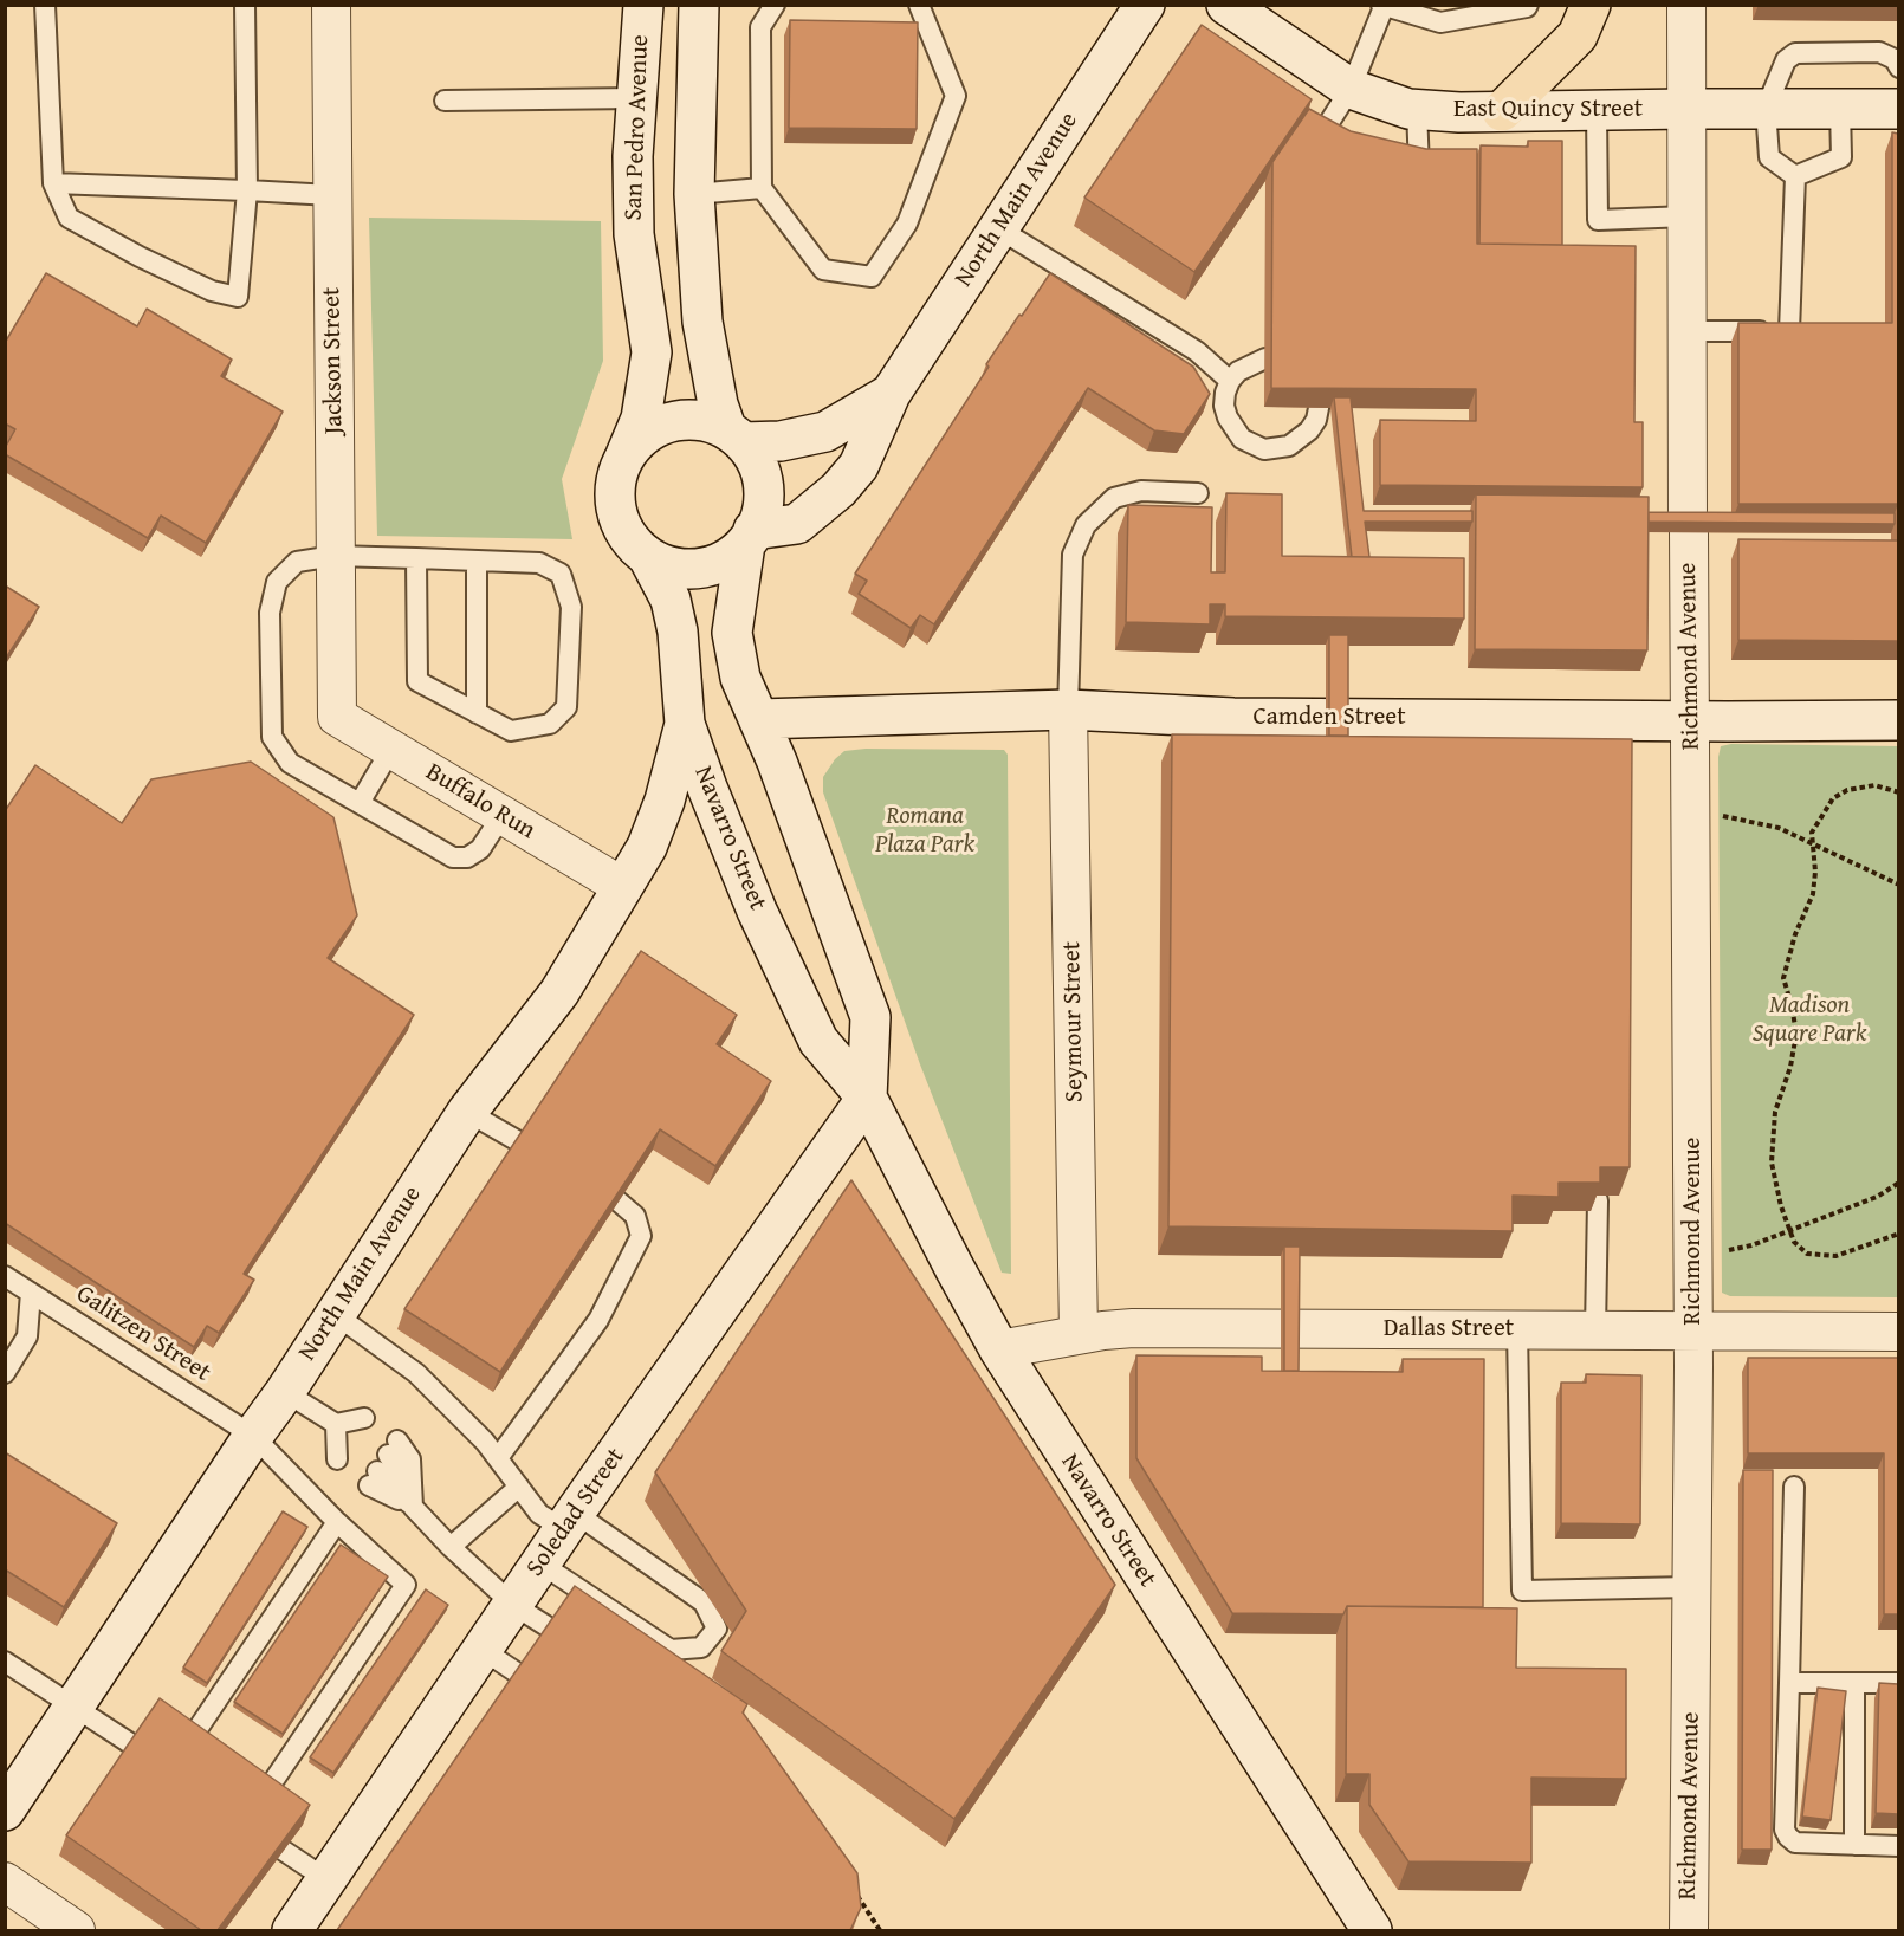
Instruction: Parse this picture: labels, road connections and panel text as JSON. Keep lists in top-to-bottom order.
{
  "streets": {
    "main road": [
      "East Quincy Street",
      "San Pedro Avenue",
      "North Main Avenue",
      "Camden Street",
      "Navarro Street",
      "Soledad Street"
    ],
    "street": [
      "Jackson Street",
      "Richmond Avenue",
      "Buffalo Run",
      "Seymour Street",
      "Dallas Street"
    ],
    "lane": ["Galitzen Street"]
  },
  "crossings": [
    ["East Quincy Street", "Richmond Avenue"],
    ["San Pedro Avenue", "North Main Avenue"],
    ["San Pedro Avenue", "Navarro Street"],
    ["North Main Avenue", "Buffalo Run"],
    ["North Main Avenue", "Navarro Street"],
    ["North Main Avenue", "Galitzen Street"],
    ["Jackson Street", "Buffalo Run"],
    ["Richmond Avenue", "Camden Street"],
    ["Richmond Avenue", "Dallas Street"],
    ["Camden Street", "Navarro Street"],
    ["Camden Street", "Seymour Street"],
    ["Navarro Street", "Dallas Street"],
    ["Navarro Street", "Soledad Street"],
    ["Seymour Street", "Dallas Street"]
  ],
  "parks": ["Romana Plaza Park", "Madison Square Park"]
}
